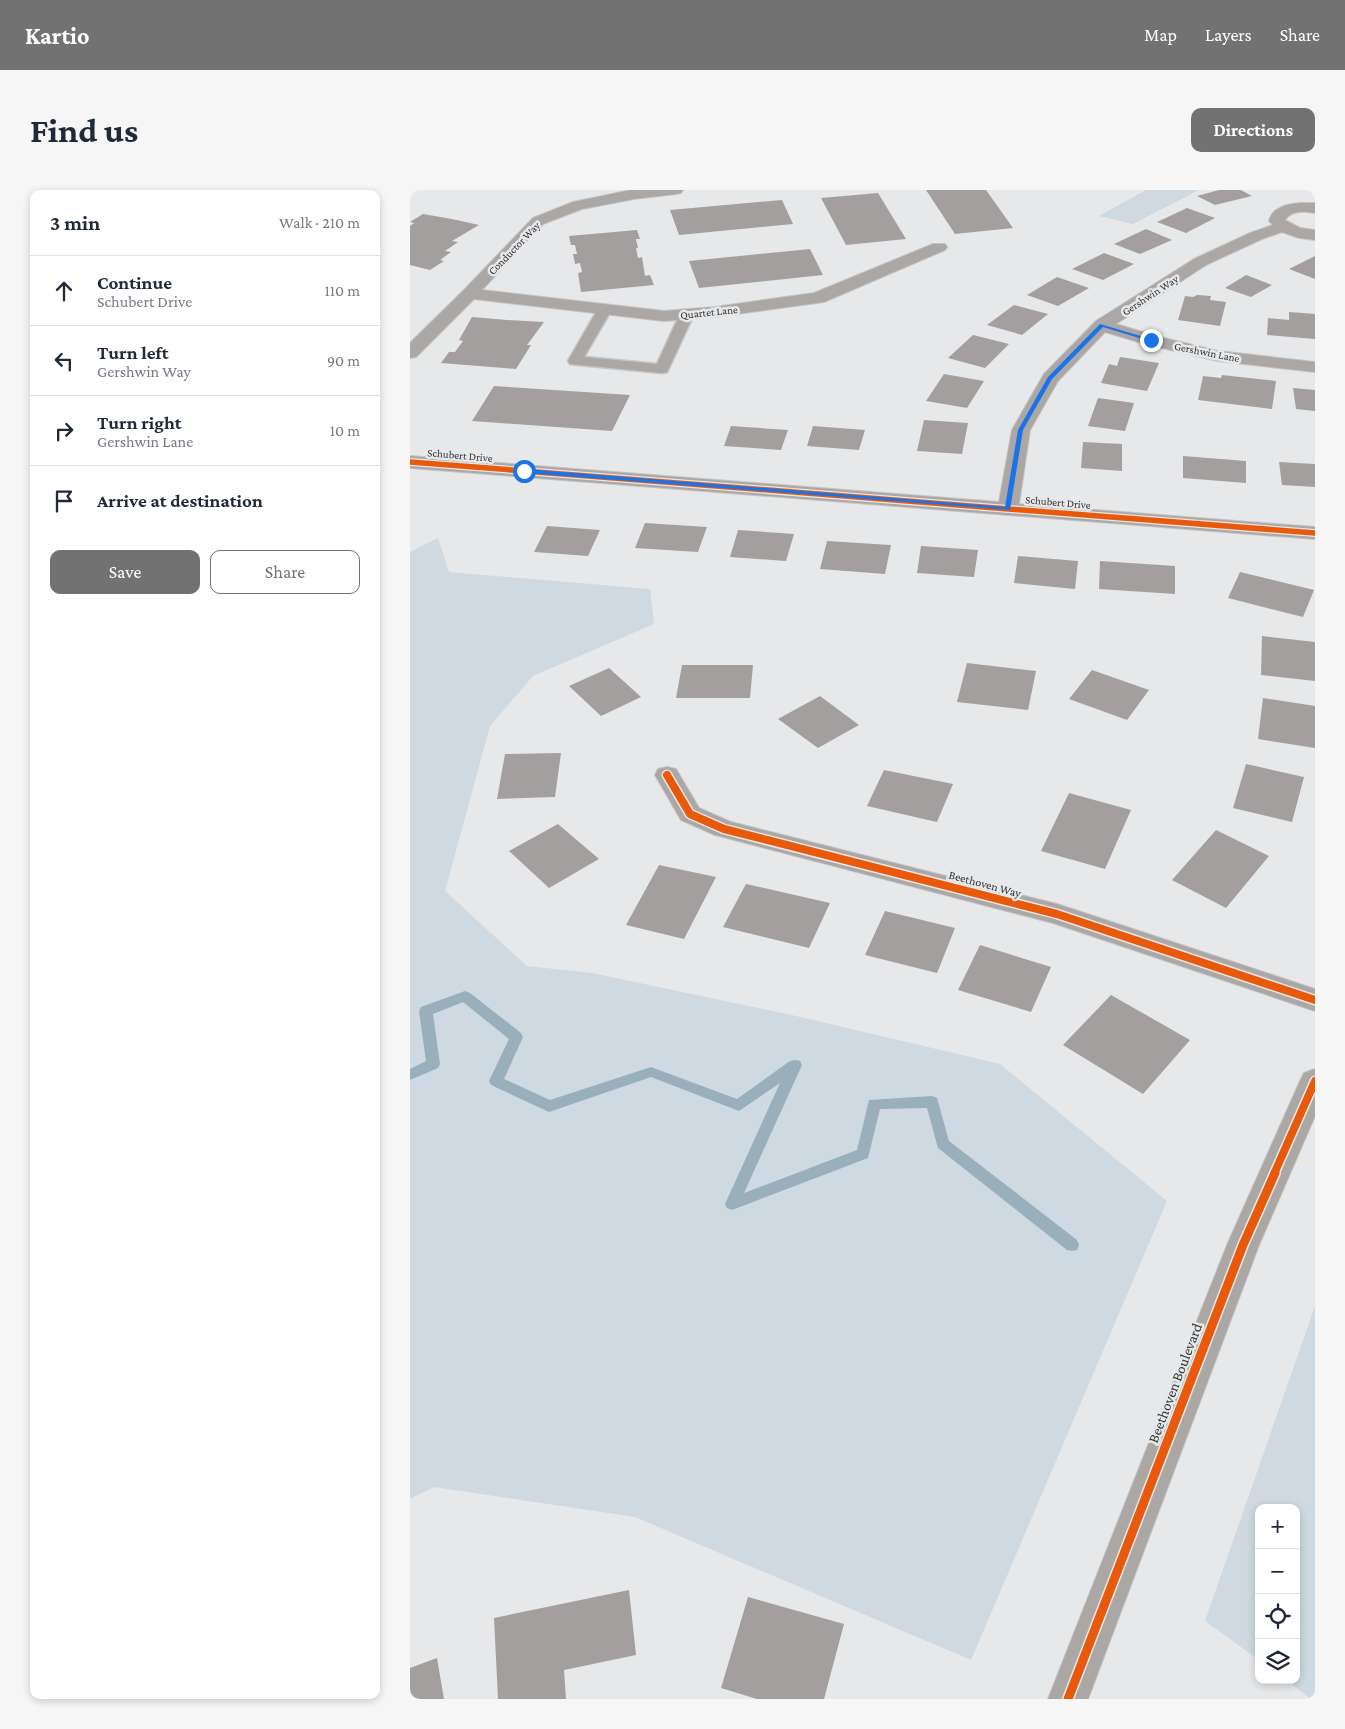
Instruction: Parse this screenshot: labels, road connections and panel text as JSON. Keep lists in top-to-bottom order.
{
  "streets": {
    "street": [
      "Conductor Way",
      "Gershwin Way",
      "Quartet Lane",
      "Gershwin Lane",
      "Schubert Drive",
      "Beethoven Way",
      "Beethoven Boulevard"
    ]
  },
  "crossings": [
    ["Conductor Way", "Quartet Lane"],
    ["Gershwin Way", "Gershwin Lane"],
    ["Gershwin Way", "Schubert Drive"]
  ],
  "page": {
    "header": "Kartio",
    "nav": ["Map", "Layers", "Share"],
    "buttons": [
      "Directions",
      ["Save", "Share"]
    ],
    "title": "Find us",
    "heading": ["3 min", "Walk · 210 m"],
    "list": [
      ["Continue", "Schubert Drive", "110 m"],
      ["Turn left", "Gershwin Way", "90 m"],
      ["Turn right", "Gershwin Lane", "10 m"],
      "Arrive at destination"
    ],
    "map_buttons": ["+", "−"]
  }
}
